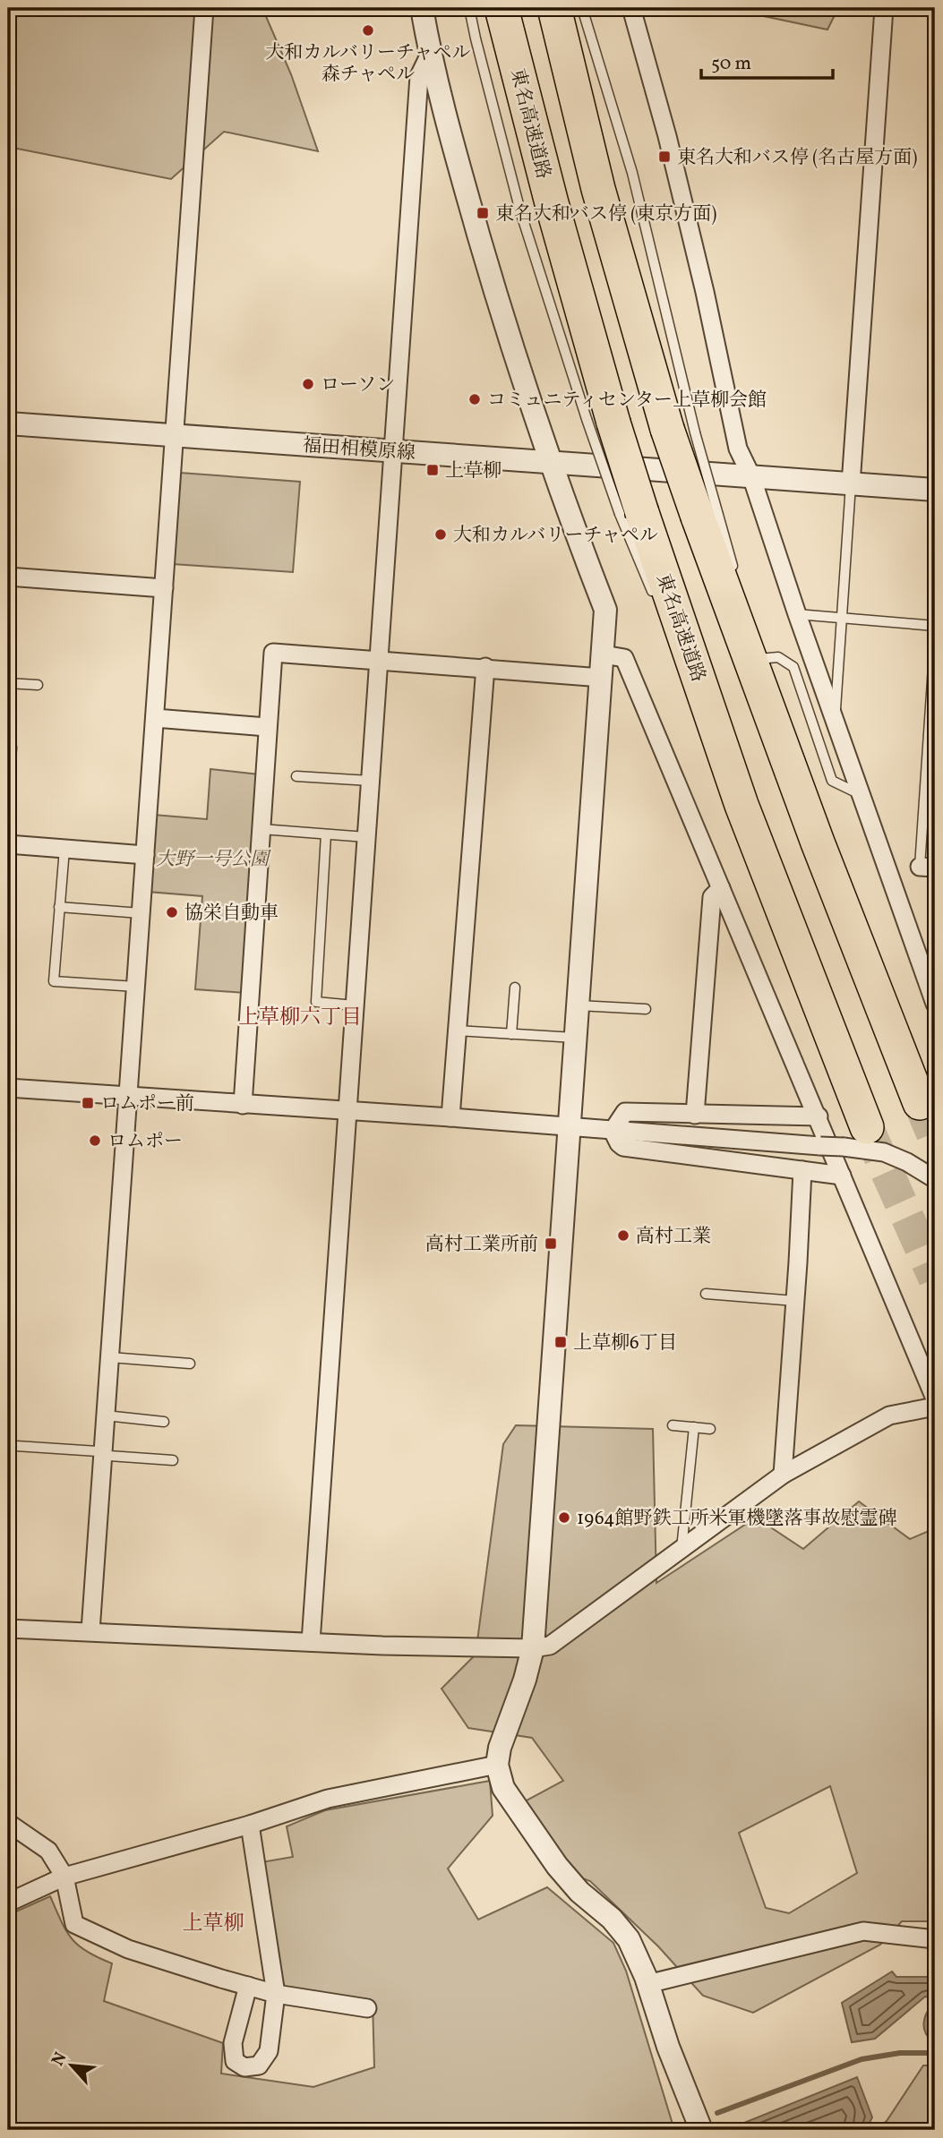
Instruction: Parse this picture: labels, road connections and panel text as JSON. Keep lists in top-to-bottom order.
{
  "streets": {
    "highway": ["東名高速道路"],
    "street": ["福田相模原線"]
  },
  "districts": ["上草柳六丁目", "上草柳"],
  "parks": ["大野一号公園"],
  "places": {
    "other": [
      "大和カルバリーチャペル 森チャペル",
      "ローソン",
      "コミュニティセンター上草柳会館",
      "大和カルバリーチャペル",
      "協栄自動車",
      "ロムポー",
      "高村工業",
      "1964館野鉄工所米軍機墜落事故慰霊碑"
    ],
    "transit": [
      "東名大和バス停 (名古屋方面)",
      "東名大和バス停 (東京方面)",
      "上草柳",
      "ロムポー前",
      "高村工業所前",
      "上草柳6丁目"
    ]
  },
  "scale_bar": "50 m",
  "north": "top left"
}
